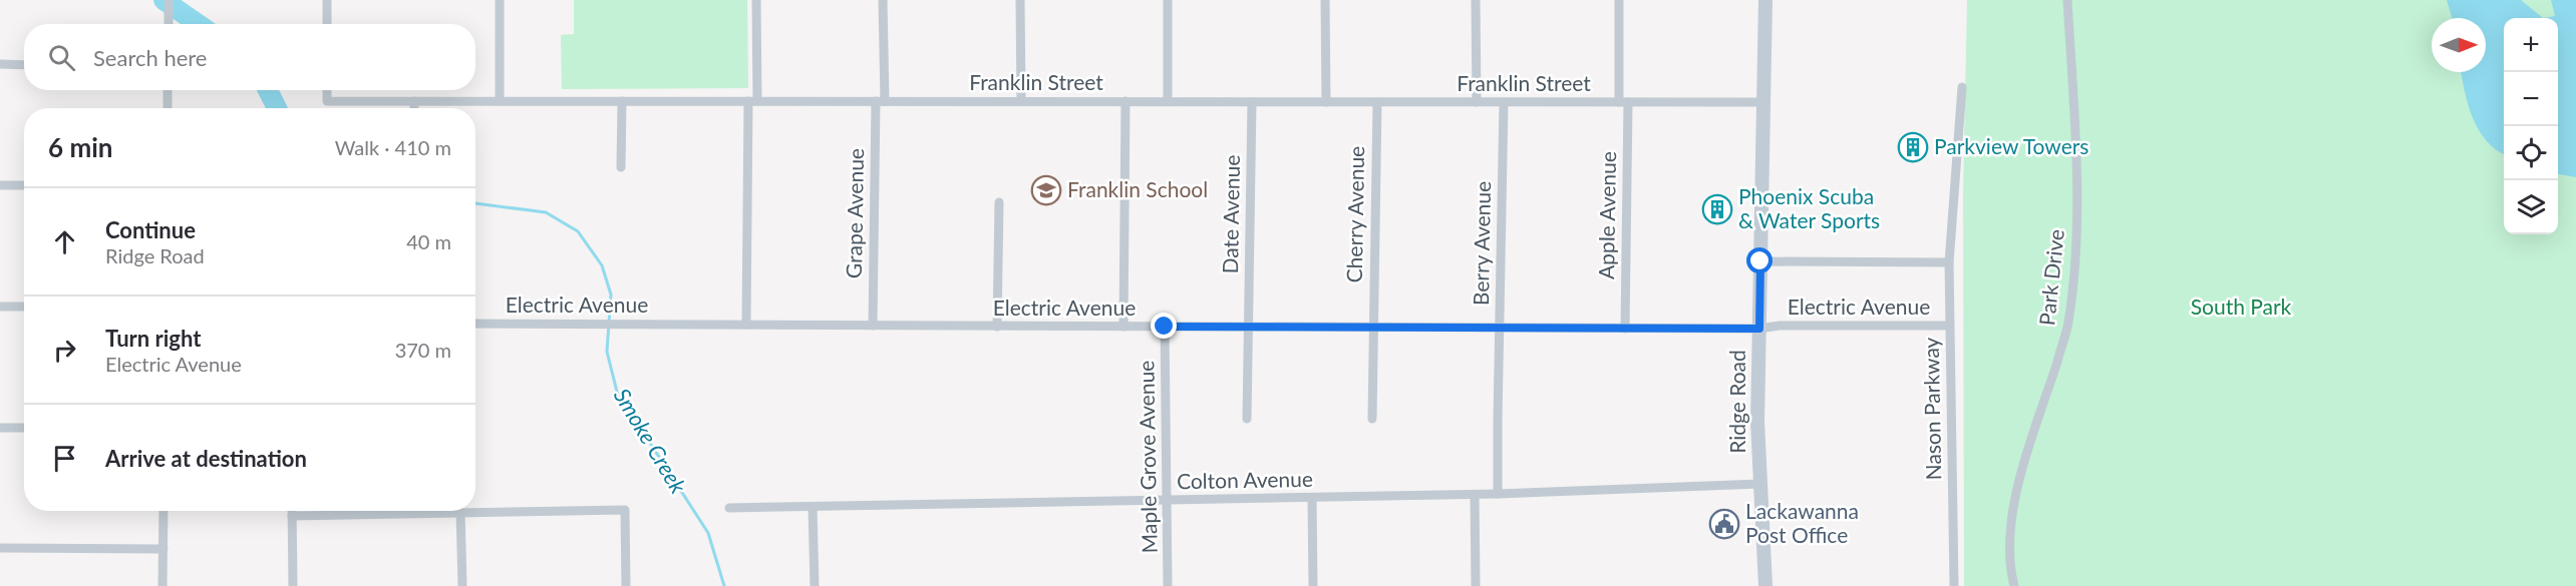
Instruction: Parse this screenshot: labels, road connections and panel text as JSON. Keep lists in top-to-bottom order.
{
  "streets": {
    "main road": ["Ridge Road"],
    "street": [
      "Franklin Street",
      "Grape Avenue",
      "Date Avenue",
      "Cherry Avenue",
      "Apple Avenue",
      "Berry Avenue",
      "Park Drive",
      "Electric Avenue",
      "Nason Parkway",
      "Maple Grove Avenue",
      "Colton Avenue"
    ]
  },
  "crossings": [
    ["Franklin Street", "Grape Avenue"],
    ["Franklin Street", "Date Avenue"],
    ["Franklin Street", "Cherry Avenue"],
    ["Franklin Street", "Apple Avenue"],
    ["Franklin Street", "Berry Avenue"],
    ["Franklin Street", "Ridge Road"],
    ["Grape Avenue", "Electric Avenue"],
    ["Date Avenue", "Electric Avenue"],
    ["Cherry Avenue", "Electric Avenue"],
    ["Apple Avenue", "Electric Avenue"],
    ["Berry Avenue", "Electric Avenue"],
    ["Berry Avenue", "Colton Avenue"],
    ["Electric Avenue", "Ridge Road"],
    ["Electric Avenue", "Nason Parkway"],
    ["Electric Avenue", "Maple Grove Avenue"],
    ["Ridge Road", "Colton Avenue"],
    ["Maple Grove Avenue", "Colton Avenue"]
  ],
  "water": ["Smoke Creek"],
  "parks": ["South Park"],
  "places": {
    "building": ["Parkview Towers", "Phoenix Scuba & Water Sports"],
    "school or university": ["Franklin School"],
    "public building": ["Lackawanna Post Office"]
  },
  "north": "right",
  "page": {
    "map_buttons": ["+", "−"],
    "search": "Search here",
    "heading": ["6 min", "Walk · 410 m"],
    "list": [
      ["Continue", "Ridge Road", "40 m"],
      ["Turn right", "Electric Avenue", "370 m"],
      "Arrive at destination"
    ]
  }
}
